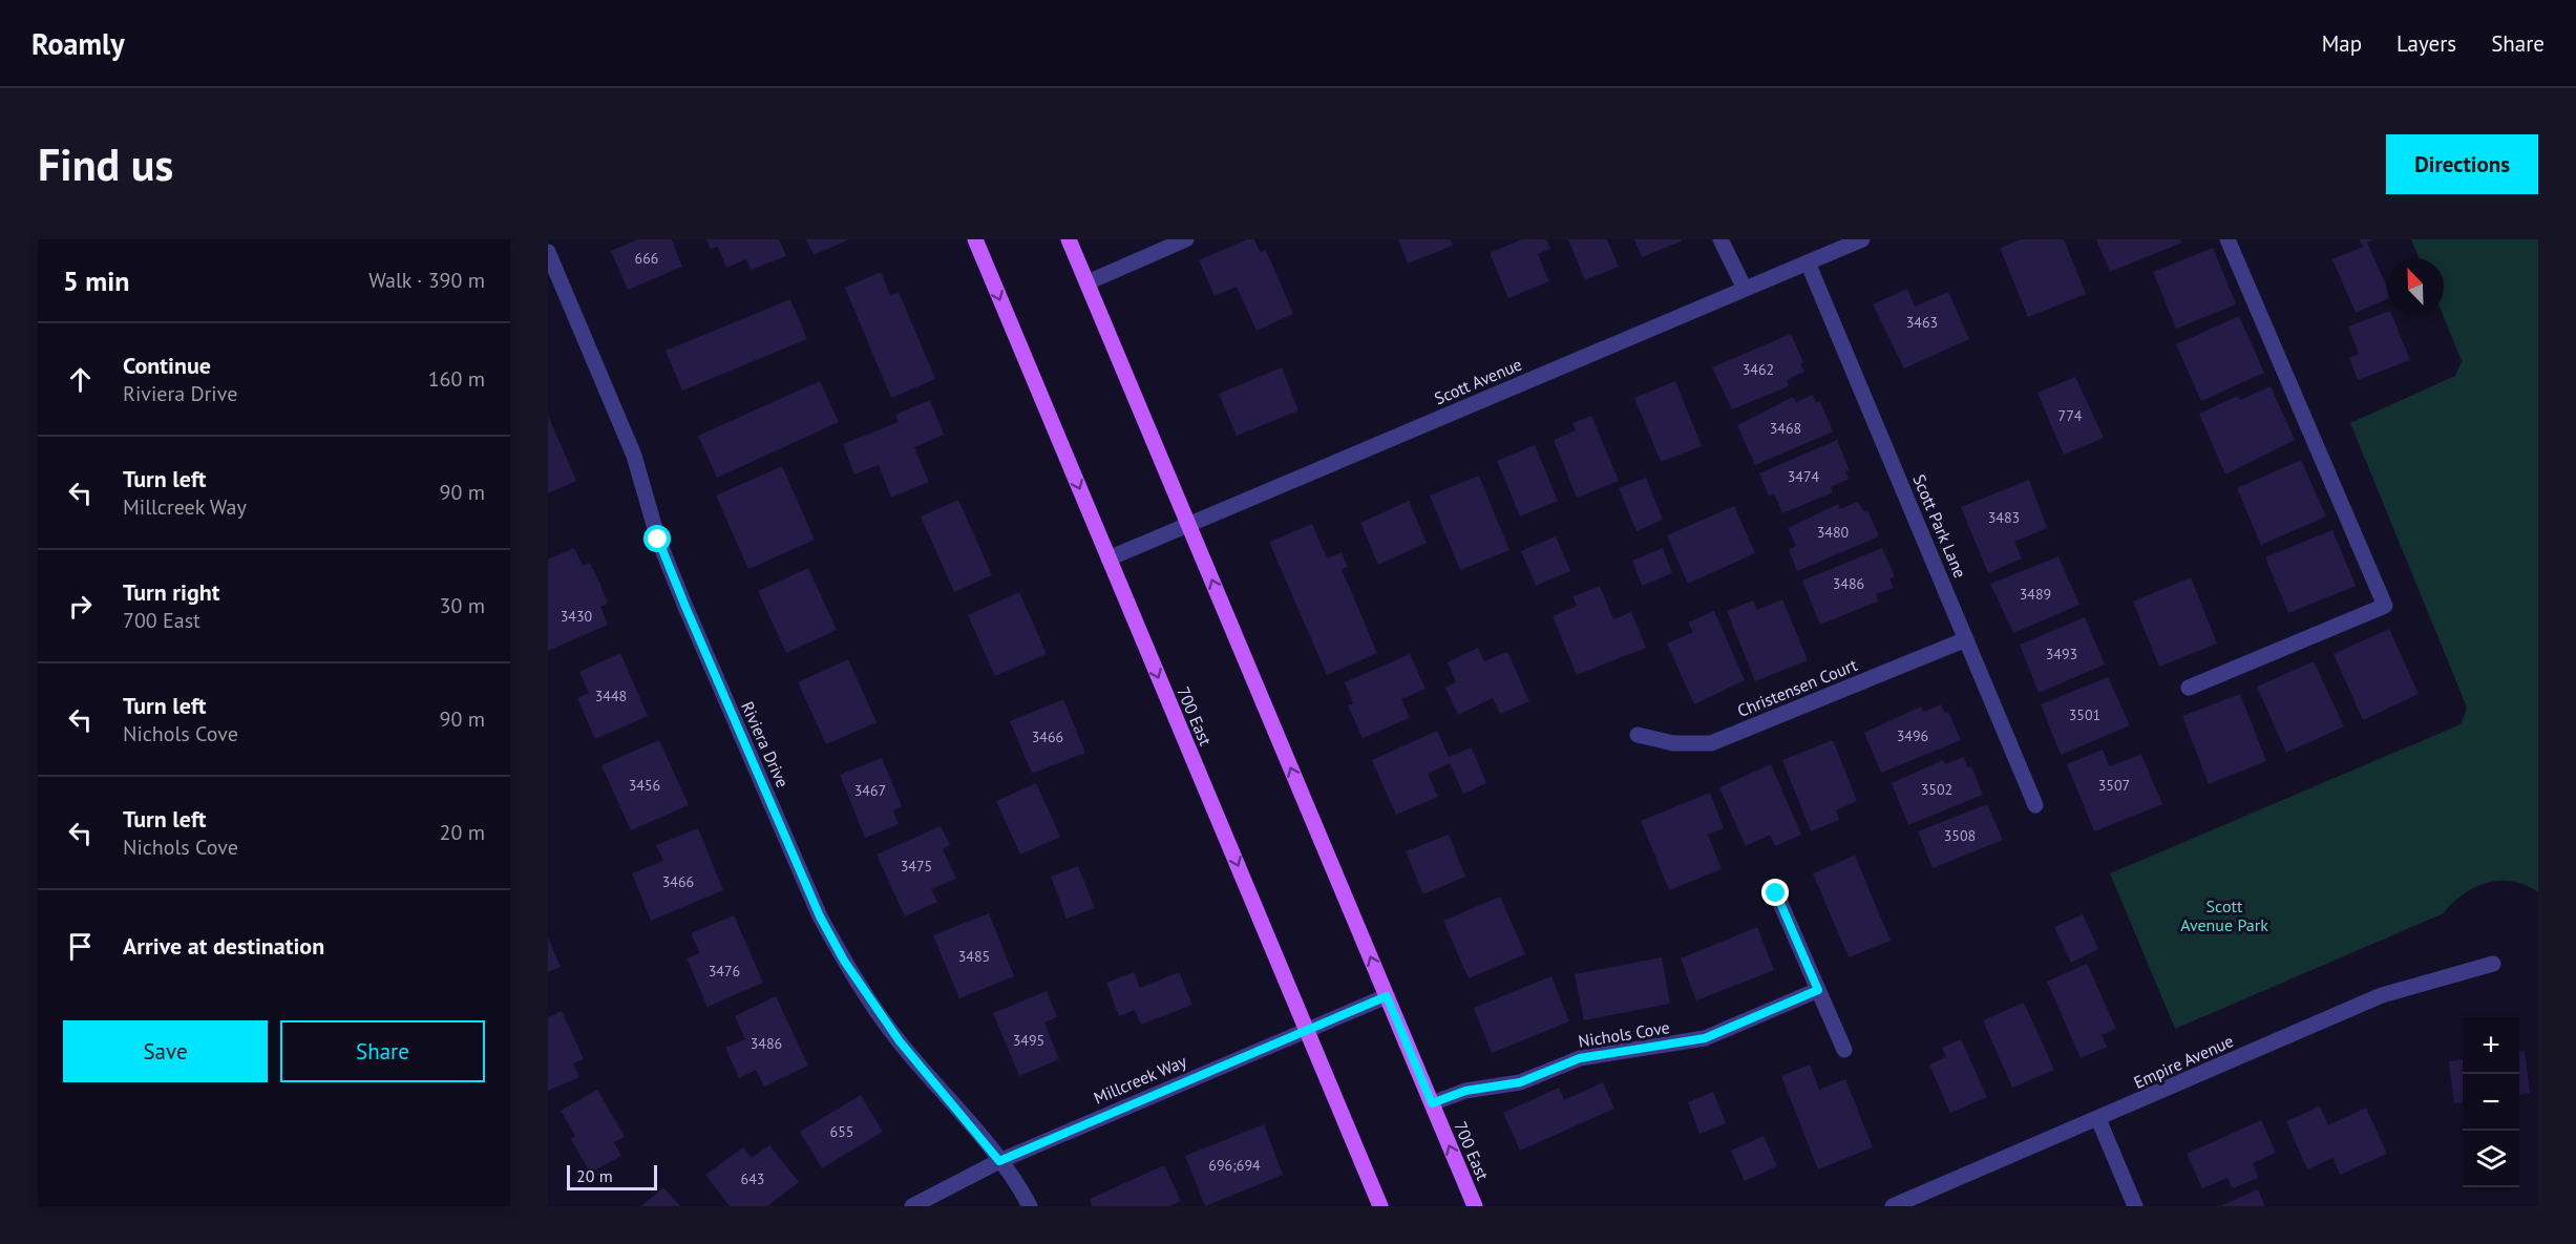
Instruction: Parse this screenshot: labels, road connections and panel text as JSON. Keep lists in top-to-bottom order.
{
  "streets": {
    "main road": ["700 East"],
    "street": [
      "Scott Avenue",
      "Scott Park Lane",
      "Christensen Court",
      "Riviera Drive",
      "Nichols Cove",
      "Empire Avenue",
      "Millcreek Way"
    ]
  },
  "crossings": [
    ["Scott Avenue", "Scott Park Lane"],
    ["Scott Avenue", "700 East"],
    ["Scott Park Lane", "Christensen Court"],
    ["700 East", "Nichols Cove"],
    ["700 East", "Millcreek Way"],
    ["Riviera Drive", "Millcreek Way"]
  ],
  "parks": ["Scott Avenue Park"],
  "house_numbers": [
    "666",
    "3463",
    "3462",
    "774",
    "3468",
    "3474",
    "3483",
    "3480",
    "3486",
    "3489",
    "3430",
    "3493",
    "3448",
    "3501",
    "3496",
    "3466",
    "3456",
    "3507",
    "3502",
    "3467",
    "3508",
    "3475",
    "3466",
    "3485",
    "3476",
    "3495",
    "3486",
    "655",
    "696;694",
    "643"
  ],
  "scale_bar": "20 m",
  "north": "top left",
  "page": {
    "header": "Roamly",
    "nav": ["Map", "Layers", "Share"],
    "buttons": [
      "Directions",
      ["Save", "Share"]
    ],
    "title": "Find us",
    "heading": ["5 min", "Walk · 390 m"],
    "list": [
      ["Continue", "Riviera Drive", "160 m"],
      ["Turn left", "Millcreek Way", "90 m"],
      ["Turn right", "700 East", "30 m"],
      ["Turn left", "Nichols Cove", "90 m"],
      ["Turn left", "Nichols Cove", "20 m"],
      "Arrive at destination"
    ],
    "map_buttons": ["+", "−"],
    "scale": "20 m"
  }
}
